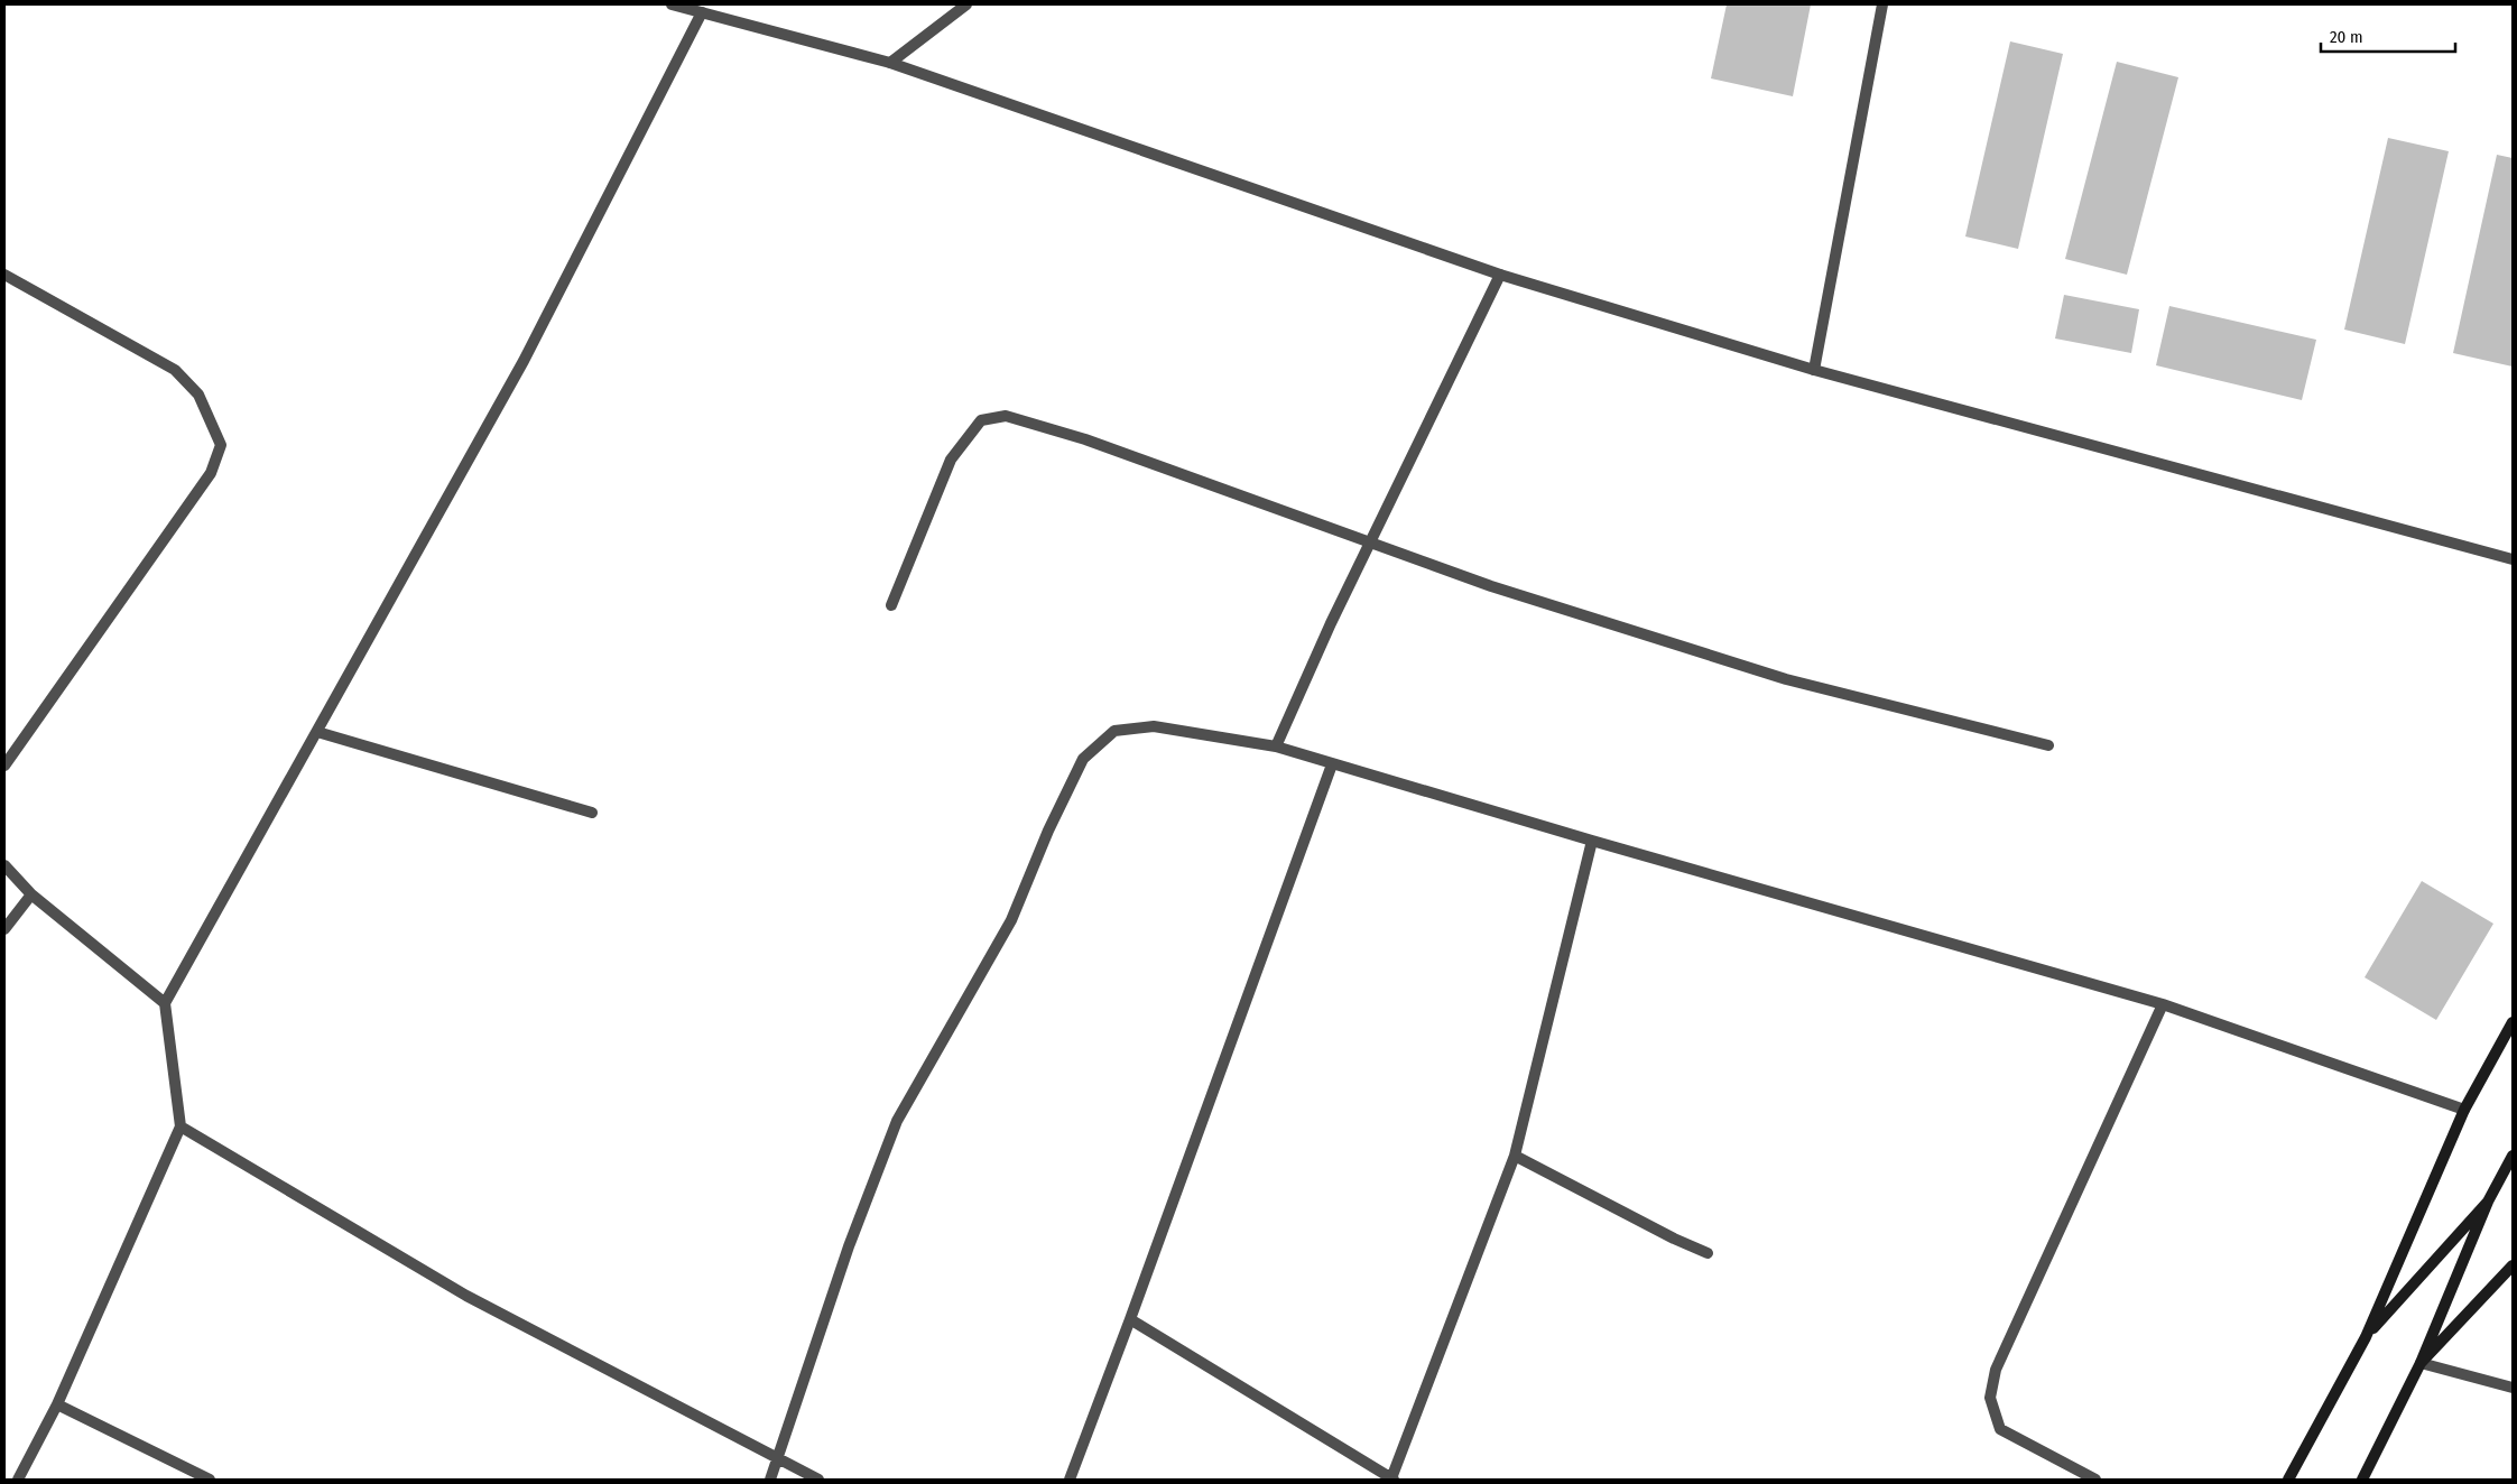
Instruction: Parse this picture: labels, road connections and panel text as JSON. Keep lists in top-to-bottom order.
{
  "scale_bar": "20 m"
}
